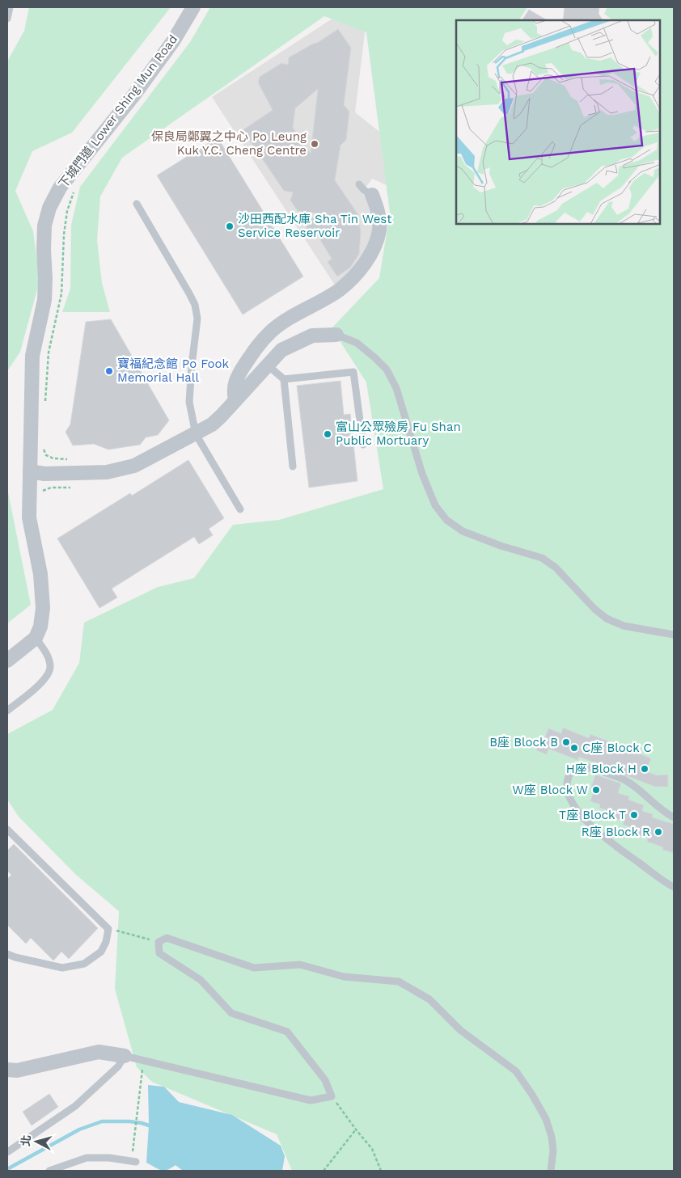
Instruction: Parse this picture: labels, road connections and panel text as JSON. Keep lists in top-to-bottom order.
{
  "streets": {
    "street": ["下城門道 Lower Shing Mun Road"]
  },
  "places": [
    "保良局鄭翼之中心 Po Leung Kuk Y.C. Cheng Centre",
    "沙田西配水庫 Sha Tin West Service Reservoir",
    "寶福紀念館 Po Fook Memorial Hall",
    "富山公眾殮房 Fu Shan Public Mortuary",
    "B座 Block B",
    "C座 Block C",
    "H座 Block H",
    "W座 Block W",
    "T座 Block T",
    "R座 Block R"
  ],
  "north": "left"
}
